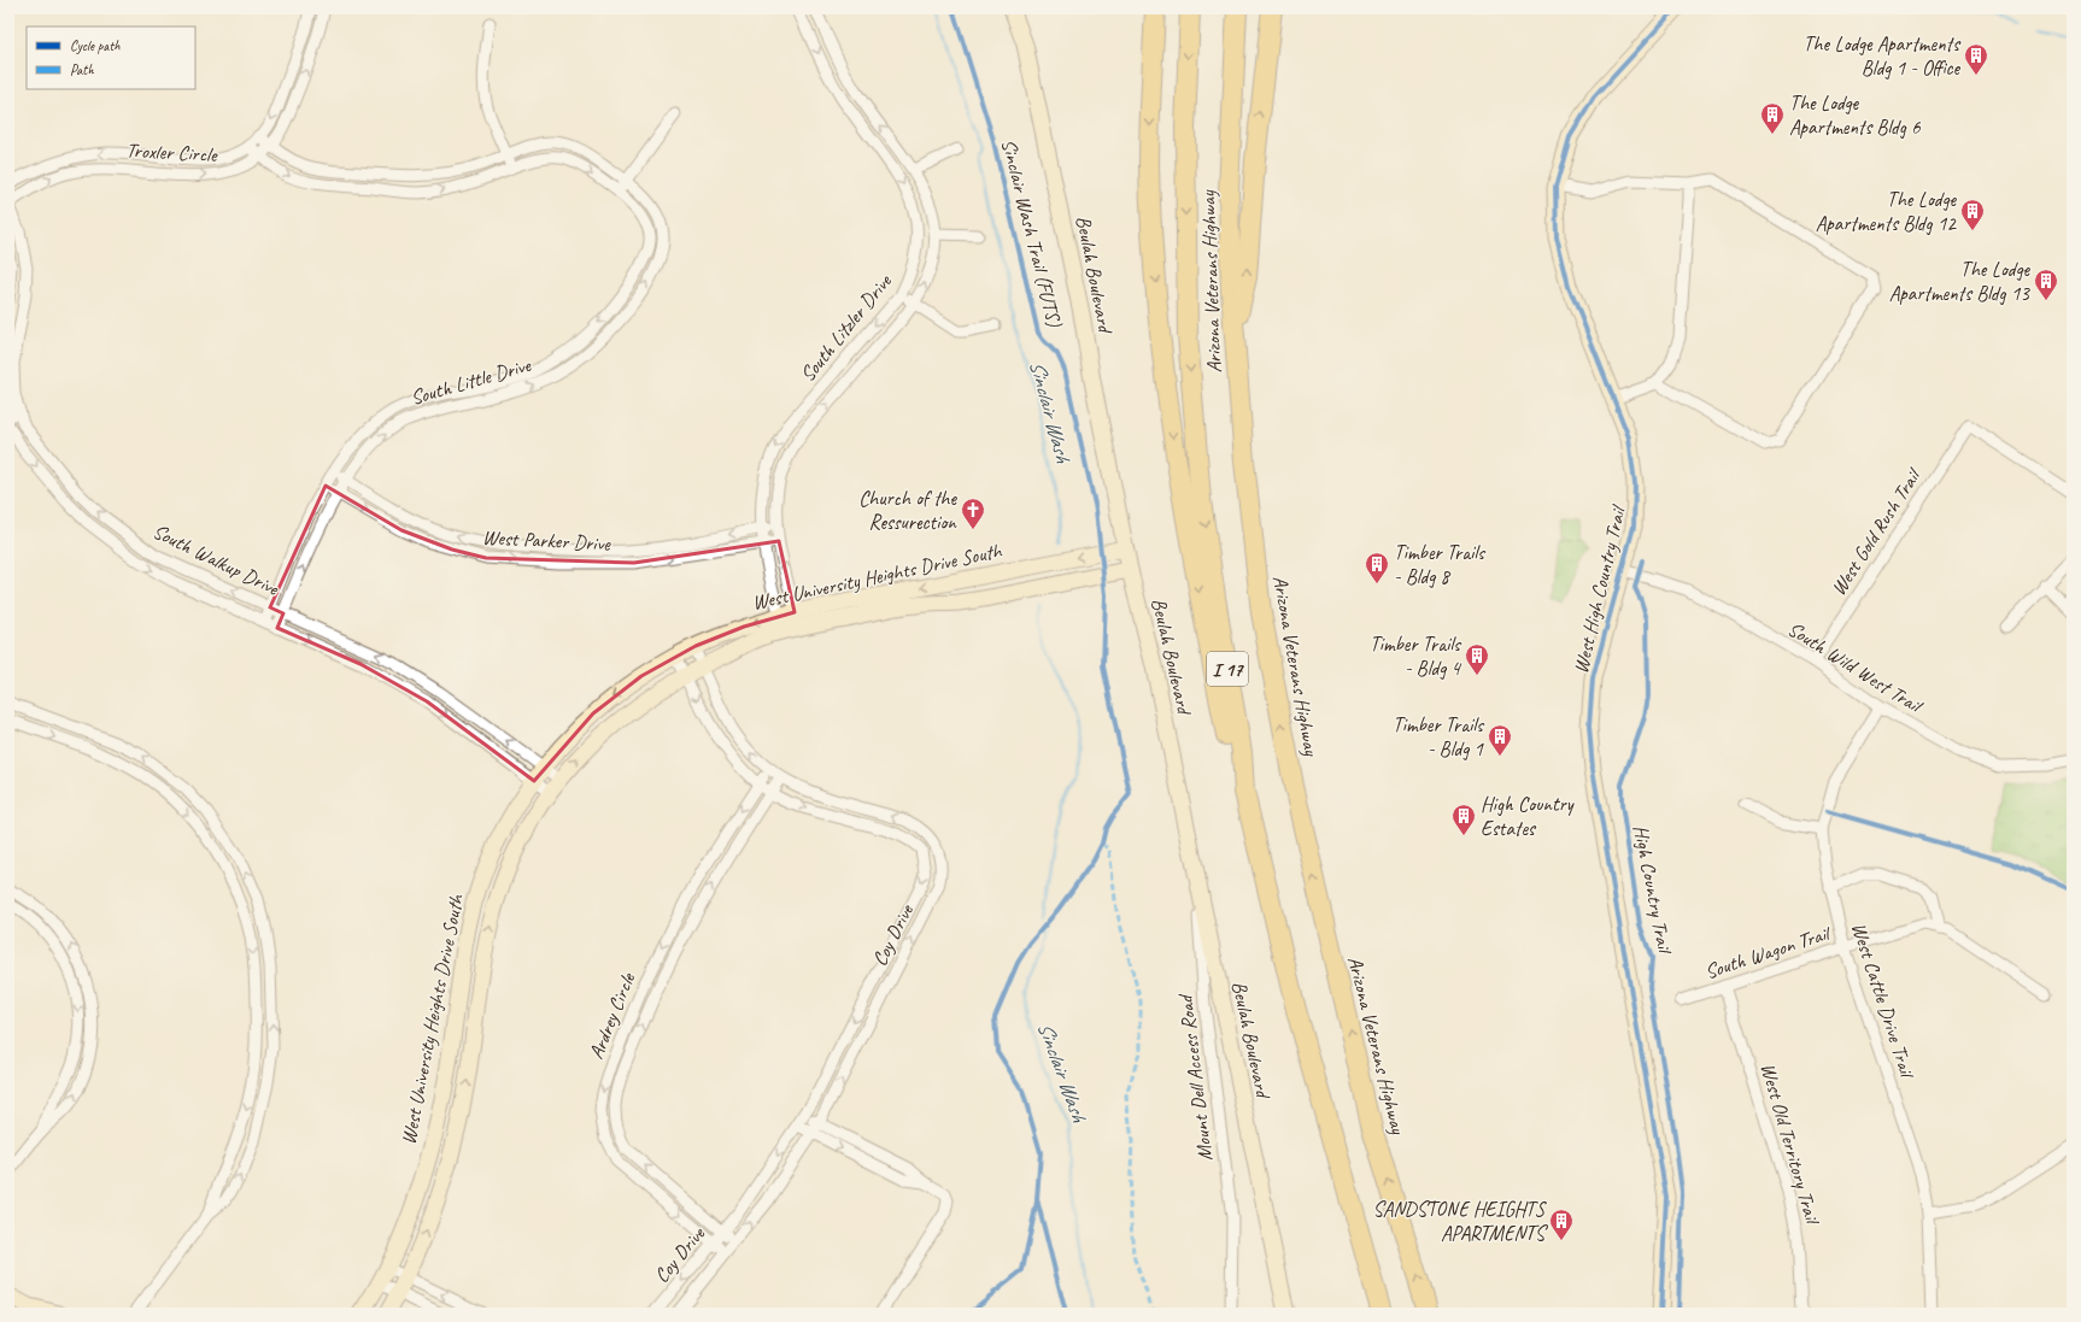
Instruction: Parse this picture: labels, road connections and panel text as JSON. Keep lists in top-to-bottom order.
{
  "streets": {
    "highway": ["Arizona Veterans Highway", "I 17"],
    "street": [
      "Troxler Circle",
      "Beulah Boulevard",
      "South Litzler Drive",
      "South Little Drive",
      "West Gold Rush Trail",
      "West Parker Drive",
      "South Walkup Drive",
      "West University Heights Drive South",
      "West High Country Trail",
      "South Wild West Trail",
      "Coy Drive",
      "South Wagon Trail",
      "West Cattle Drive Trail",
      "Ardrey Circle",
      "Mount Dell Access Road",
      "West Old Territory Trail"
    ],
    "cycle path": ["Sinclair Wash Trail (FUTS)", "High Country Trail"]
  },
  "crossings": [
    ["Troxler Circle", "South Little Drive"],
    ["Beulah Boulevard", "West University Heights Drive South"],
    ["Beulah Boulevard", "Mount Dell Access Road"],
    ["South Litzler Drive", "West Parker Drive"],
    ["South Litzler Drive", "West University Heights Drive South"],
    ["South Little Drive", "West Parker Drive"],
    ["South Little Drive", "South Walkup Drive"],
    ["West Gold Rush Trail", "South Wild West Trail"],
    ["South Walkup Drive", "West University Heights Drive South"],
    ["West University Heights Drive South", "Coy Drive"],
    ["West High Country Trail", "South Wild West Trail"],
    ["South Wild West Trail", "West Cattle Drive Trail"],
    ["Coy Drive", "Ardrey Circle"],
    ["South Wagon Trail", "West Cattle Drive Trail"],
    ["South Wagon Trail", "West Old Territory Trail"]
  ],
  "water": ["Sinclair Wash"],
  "places": {
    "building": [
      "The Lodge Apartments Bldg 1 - Office",
      "The Lodge Apartments Bldg 6",
      "The Lodge Apartments Bldg 12",
      "The Lodge Apartments Bldg 13",
      "Timber Trails - Bldg 8",
      "Timber Trails - Bldg 4",
      "Timber Trails - Bldg 1",
      "High Country Estates",
      "SANDSTONE HEIGHTS APARTMENTS"
    ],
    "church": ["Church of the Ressurection"]
  },
  "legend": ["Cycle path", "Path"]
}
